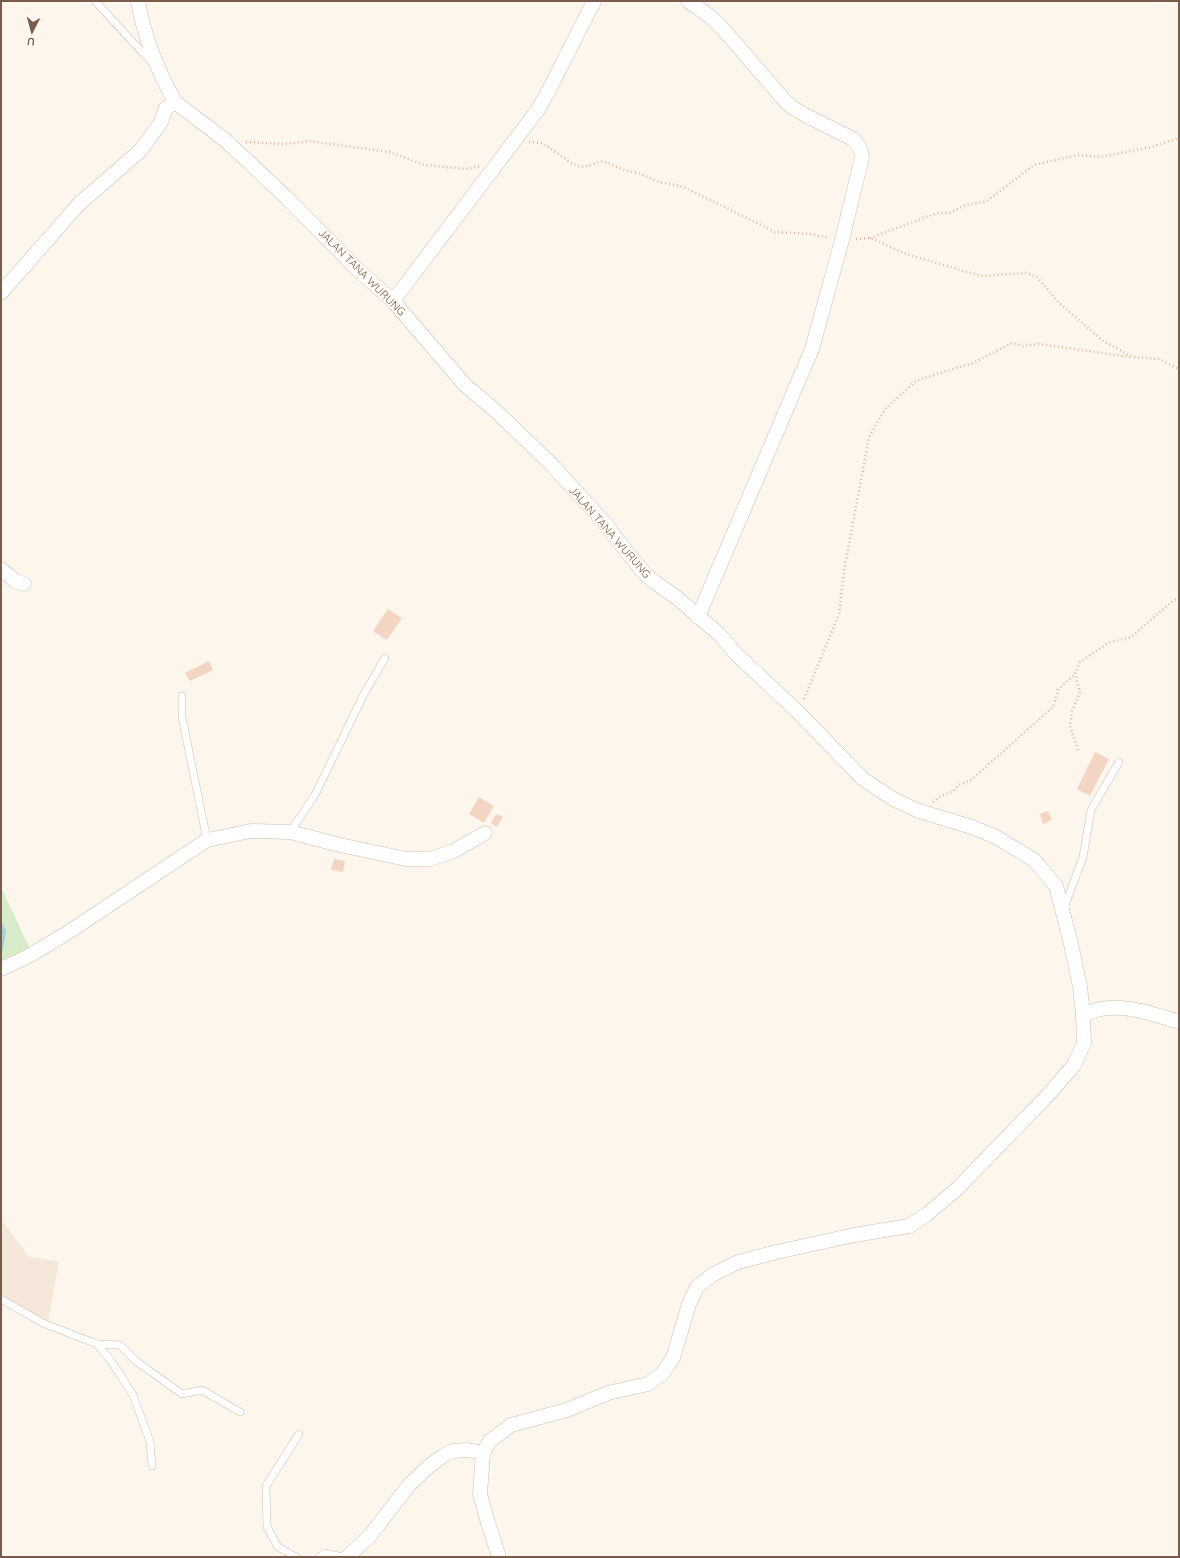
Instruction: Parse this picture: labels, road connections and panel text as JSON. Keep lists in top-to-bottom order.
{
  "streets": {
    "street": ["JALAN TANA WURUNG"]
  },
  "north": "bottom"
}
